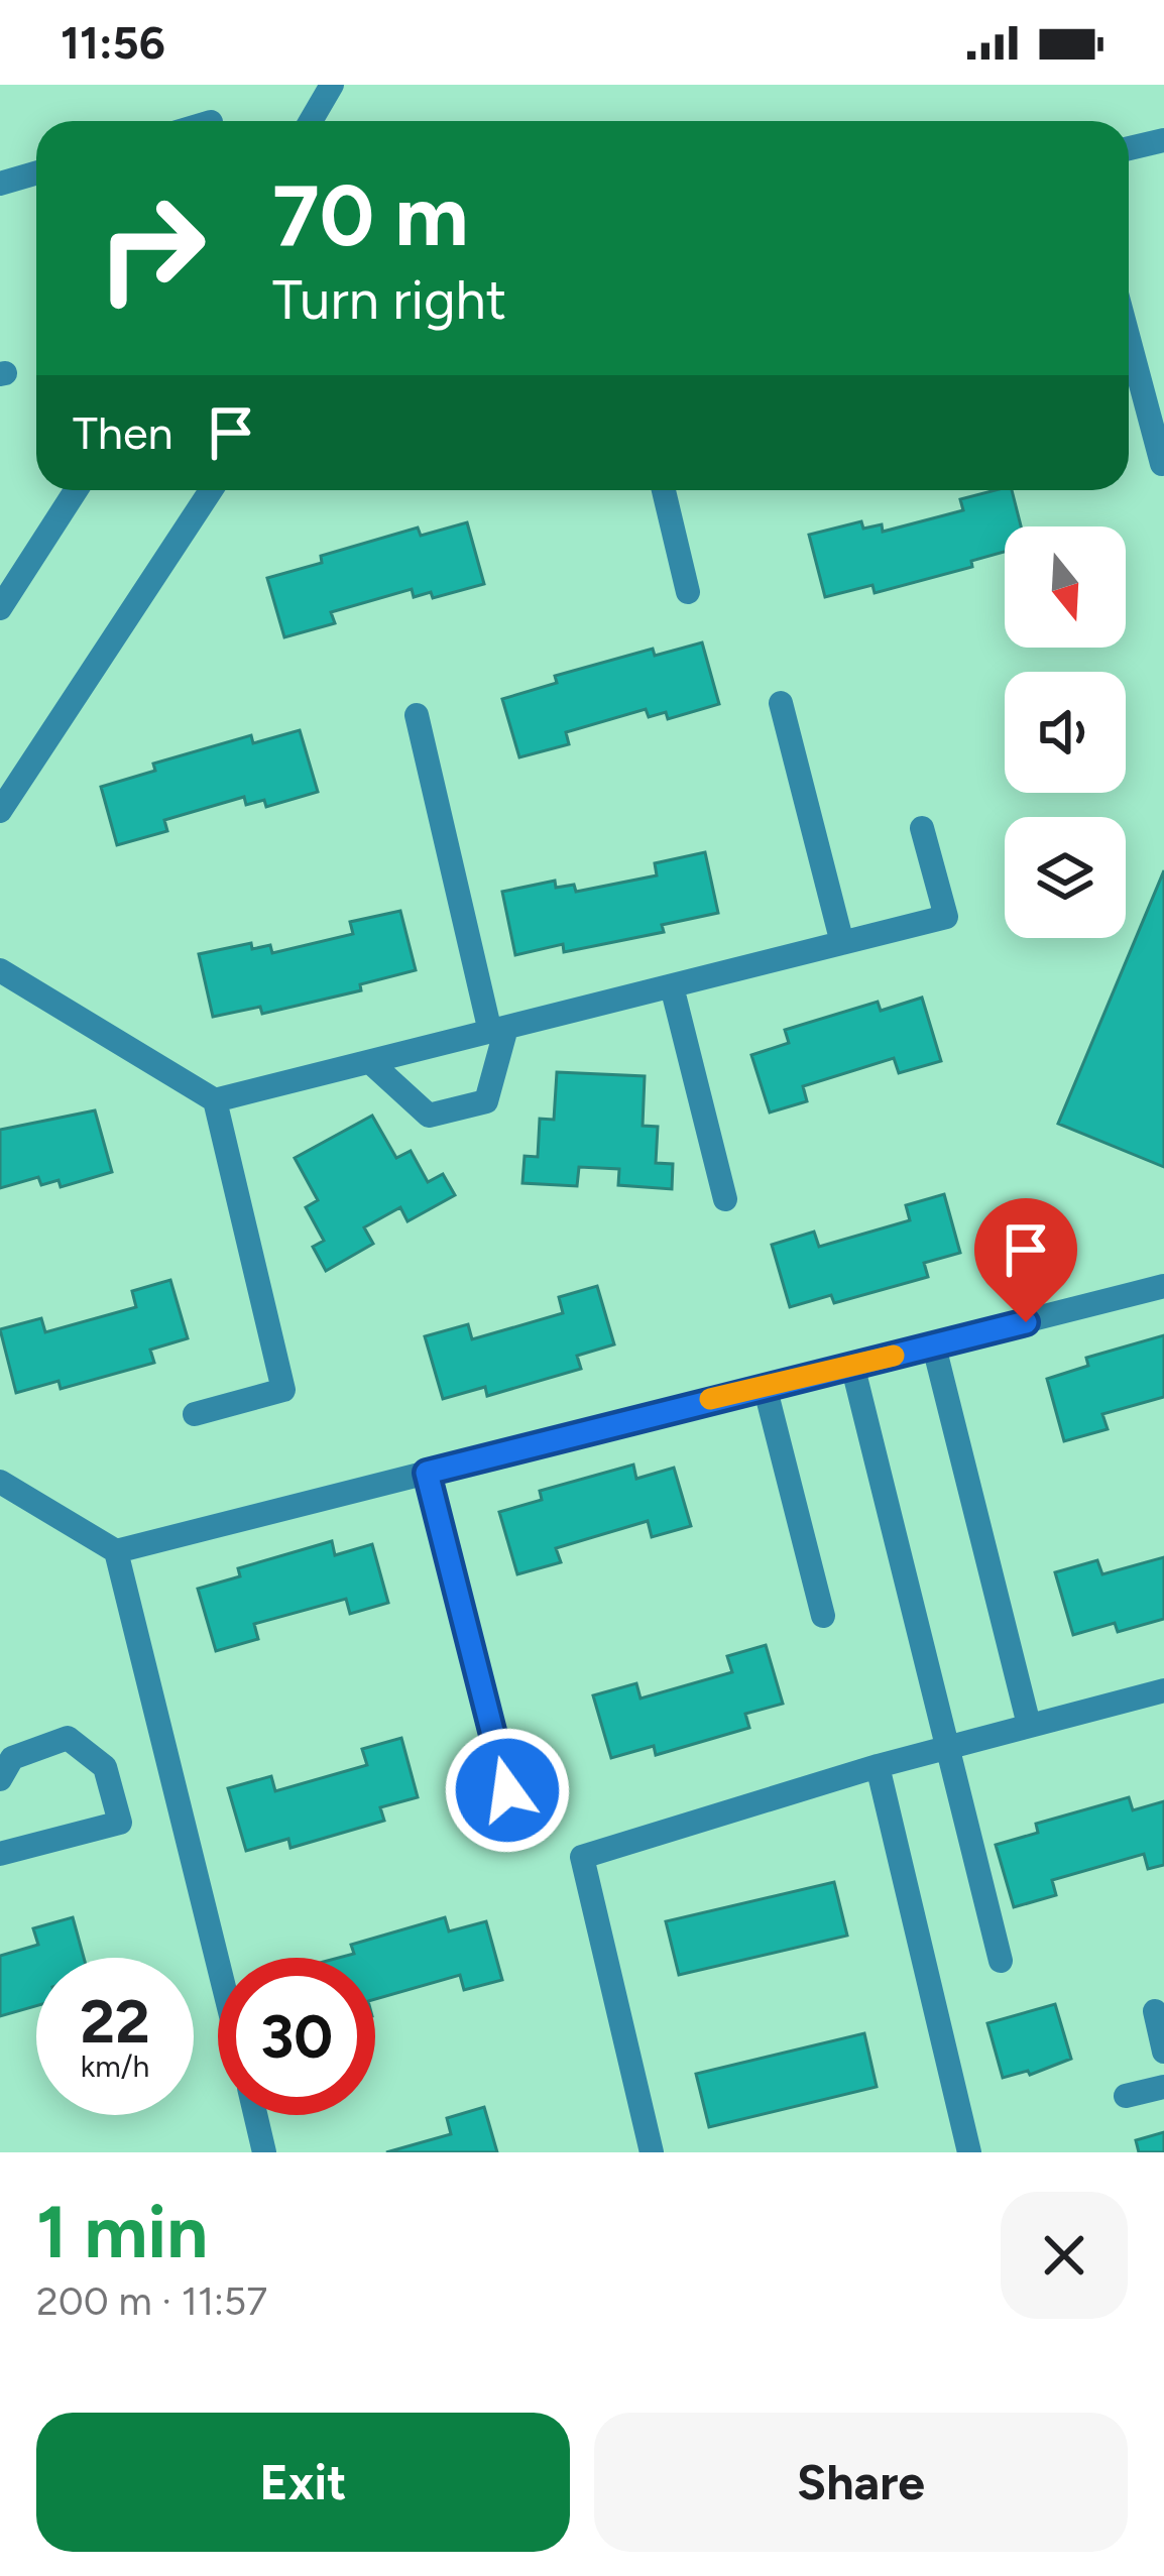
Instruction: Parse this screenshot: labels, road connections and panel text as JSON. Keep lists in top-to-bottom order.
{
  "north": "bottom",
  "page": {
    "status": "11:56",
    "turn": ["70 m", "Turn right"],
    "then": "Then",
    "speed": "22 km/h",
    "limit": "30",
    "heading": ["1 min", "200 m · 11:57"],
    "buttons": ["Exit", "Share"]
  }
}
